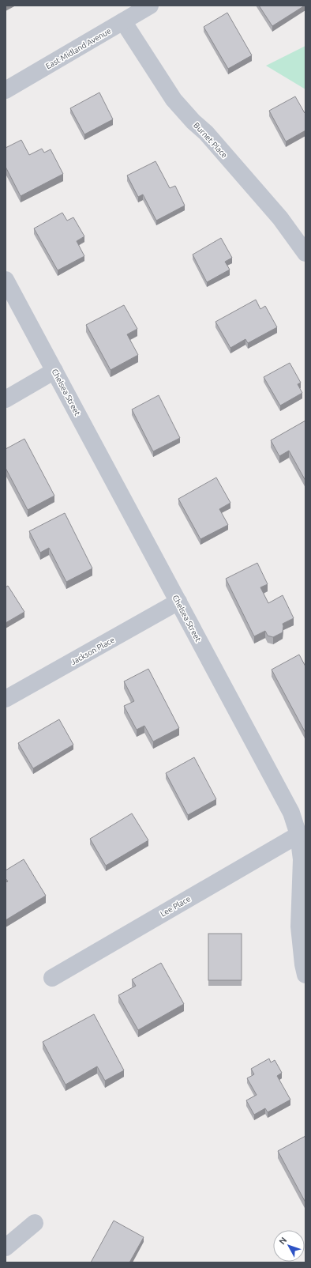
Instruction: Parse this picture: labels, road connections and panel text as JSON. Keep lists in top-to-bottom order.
{
  "streets": {
    "street": [
      "East Midland Avenue",
      "Burnet Place",
      "Chelsea Street",
      "Jackson Place",
      "Lee Place"
    ]
  },
  "crossings": [
    ["East Midland Avenue", "Burnet Place"],
    ["Chelsea Street", "Jackson Place"],
    ["Chelsea Street", "Lee Place"]
  ],
  "north": "top left"
}
